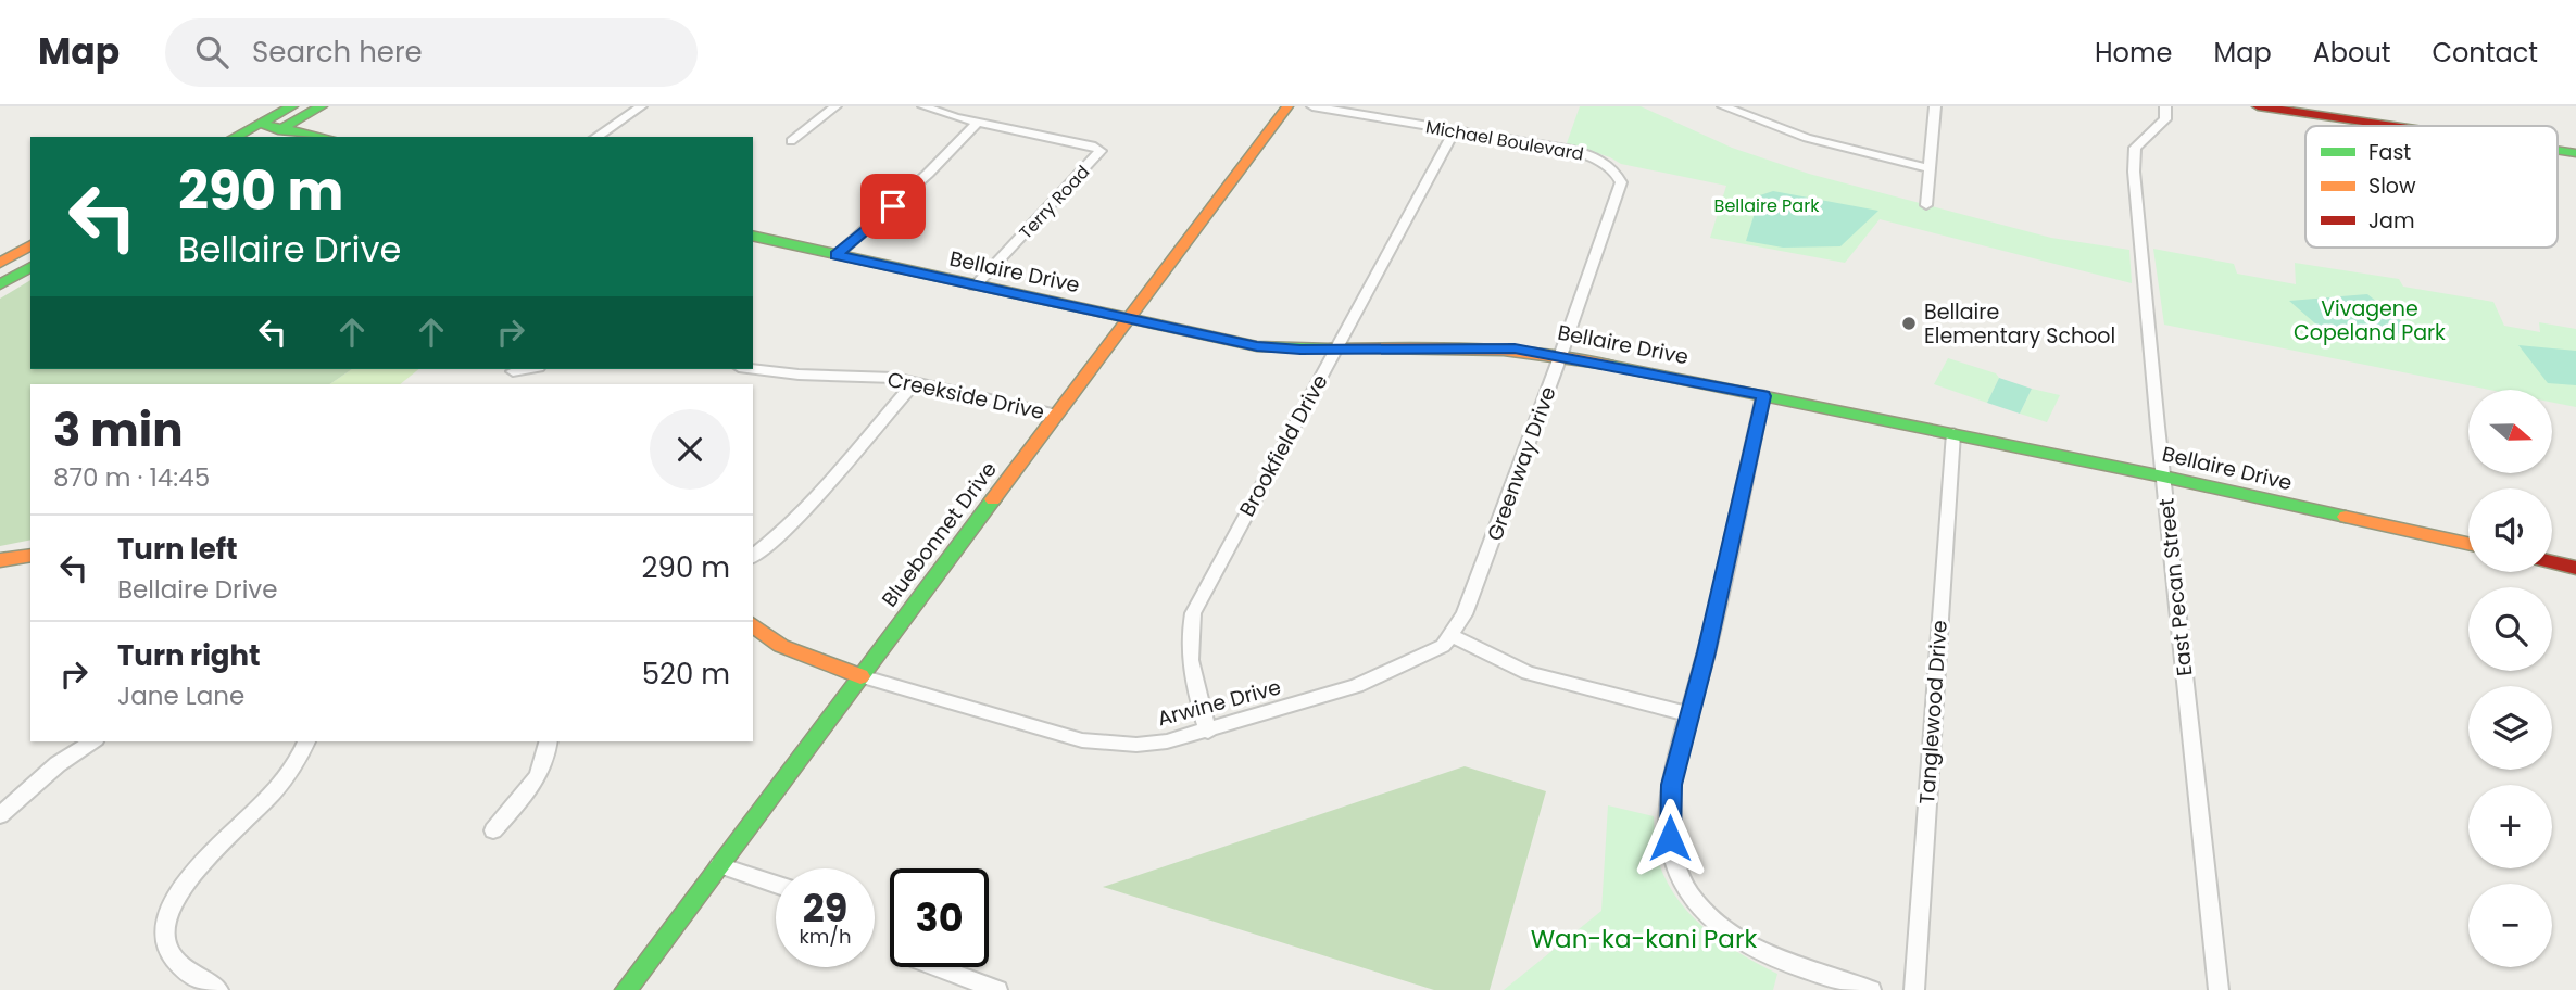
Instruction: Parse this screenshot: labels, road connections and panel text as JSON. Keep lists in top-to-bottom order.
{
  "streets": {
    "street": [
      "Michael Boulevard",
      "Terry Road",
      "Bellaire Drive",
      "Creekside Drive",
      "Brookfield Drive",
      "Greenway Drive",
      "Bluebonnet Drive",
      "East Pecan Street",
      "Arwine Drive",
      "Tanglewood Drive"
    ]
  },
  "crossings": [
    ["Michael Boulevard", "Brookfield Drive"],
    ["Michael Boulevard", "Greenway Drive"],
    ["Terry Road", "Bellaire Drive"],
    ["Bellaire Drive", "Brookfield Drive"],
    ["Bellaire Drive", "Greenway Drive"],
    ["Bellaire Drive", "Bluebonnet Drive"],
    ["Bellaire Drive", "East Pecan Street"],
    ["Bellaire Drive", "Tanglewood Drive"],
    ["Creekside Drive", "Bluebonnet Drive"],
    ["Brookfield Drive", "Arwine Drive"],
    ["Greenway Drive", "Arwine Drive"],
    ["Bluebonnet Drive", "Arwine Drive"]
  ],
  "parks": ["Bellaire Park", "Vivagene Copeland Park", "Wan-ka-kani Park"],
  "places": ["Bellaire Elementary School"],
  "legend": ["Fast", "Slow", "Jam"],
  "north": "right",
  "page": {
    "header": "Map",
    "search": "Search here",
    "nav": [
      "Home",
      "Map",
      "About",
      "Contact"
    ],
    "turn": ["290 m", "Bellaire Drive"],
    "heading": ["3 min", "870 m · 14:45"],
    "map_buttons": ["+", "−"],
    "list": [
      {
        "name": "Turn left",
        "note": "Bellaire Drive",
        "value": "290 m"
      },
      {
        "name": "Turn right",
        "note": "Jane Lane",
        "value": "520 m"
      }
    ],
    "speed": "29 km/h",
    "limit": "30"
  }
}
